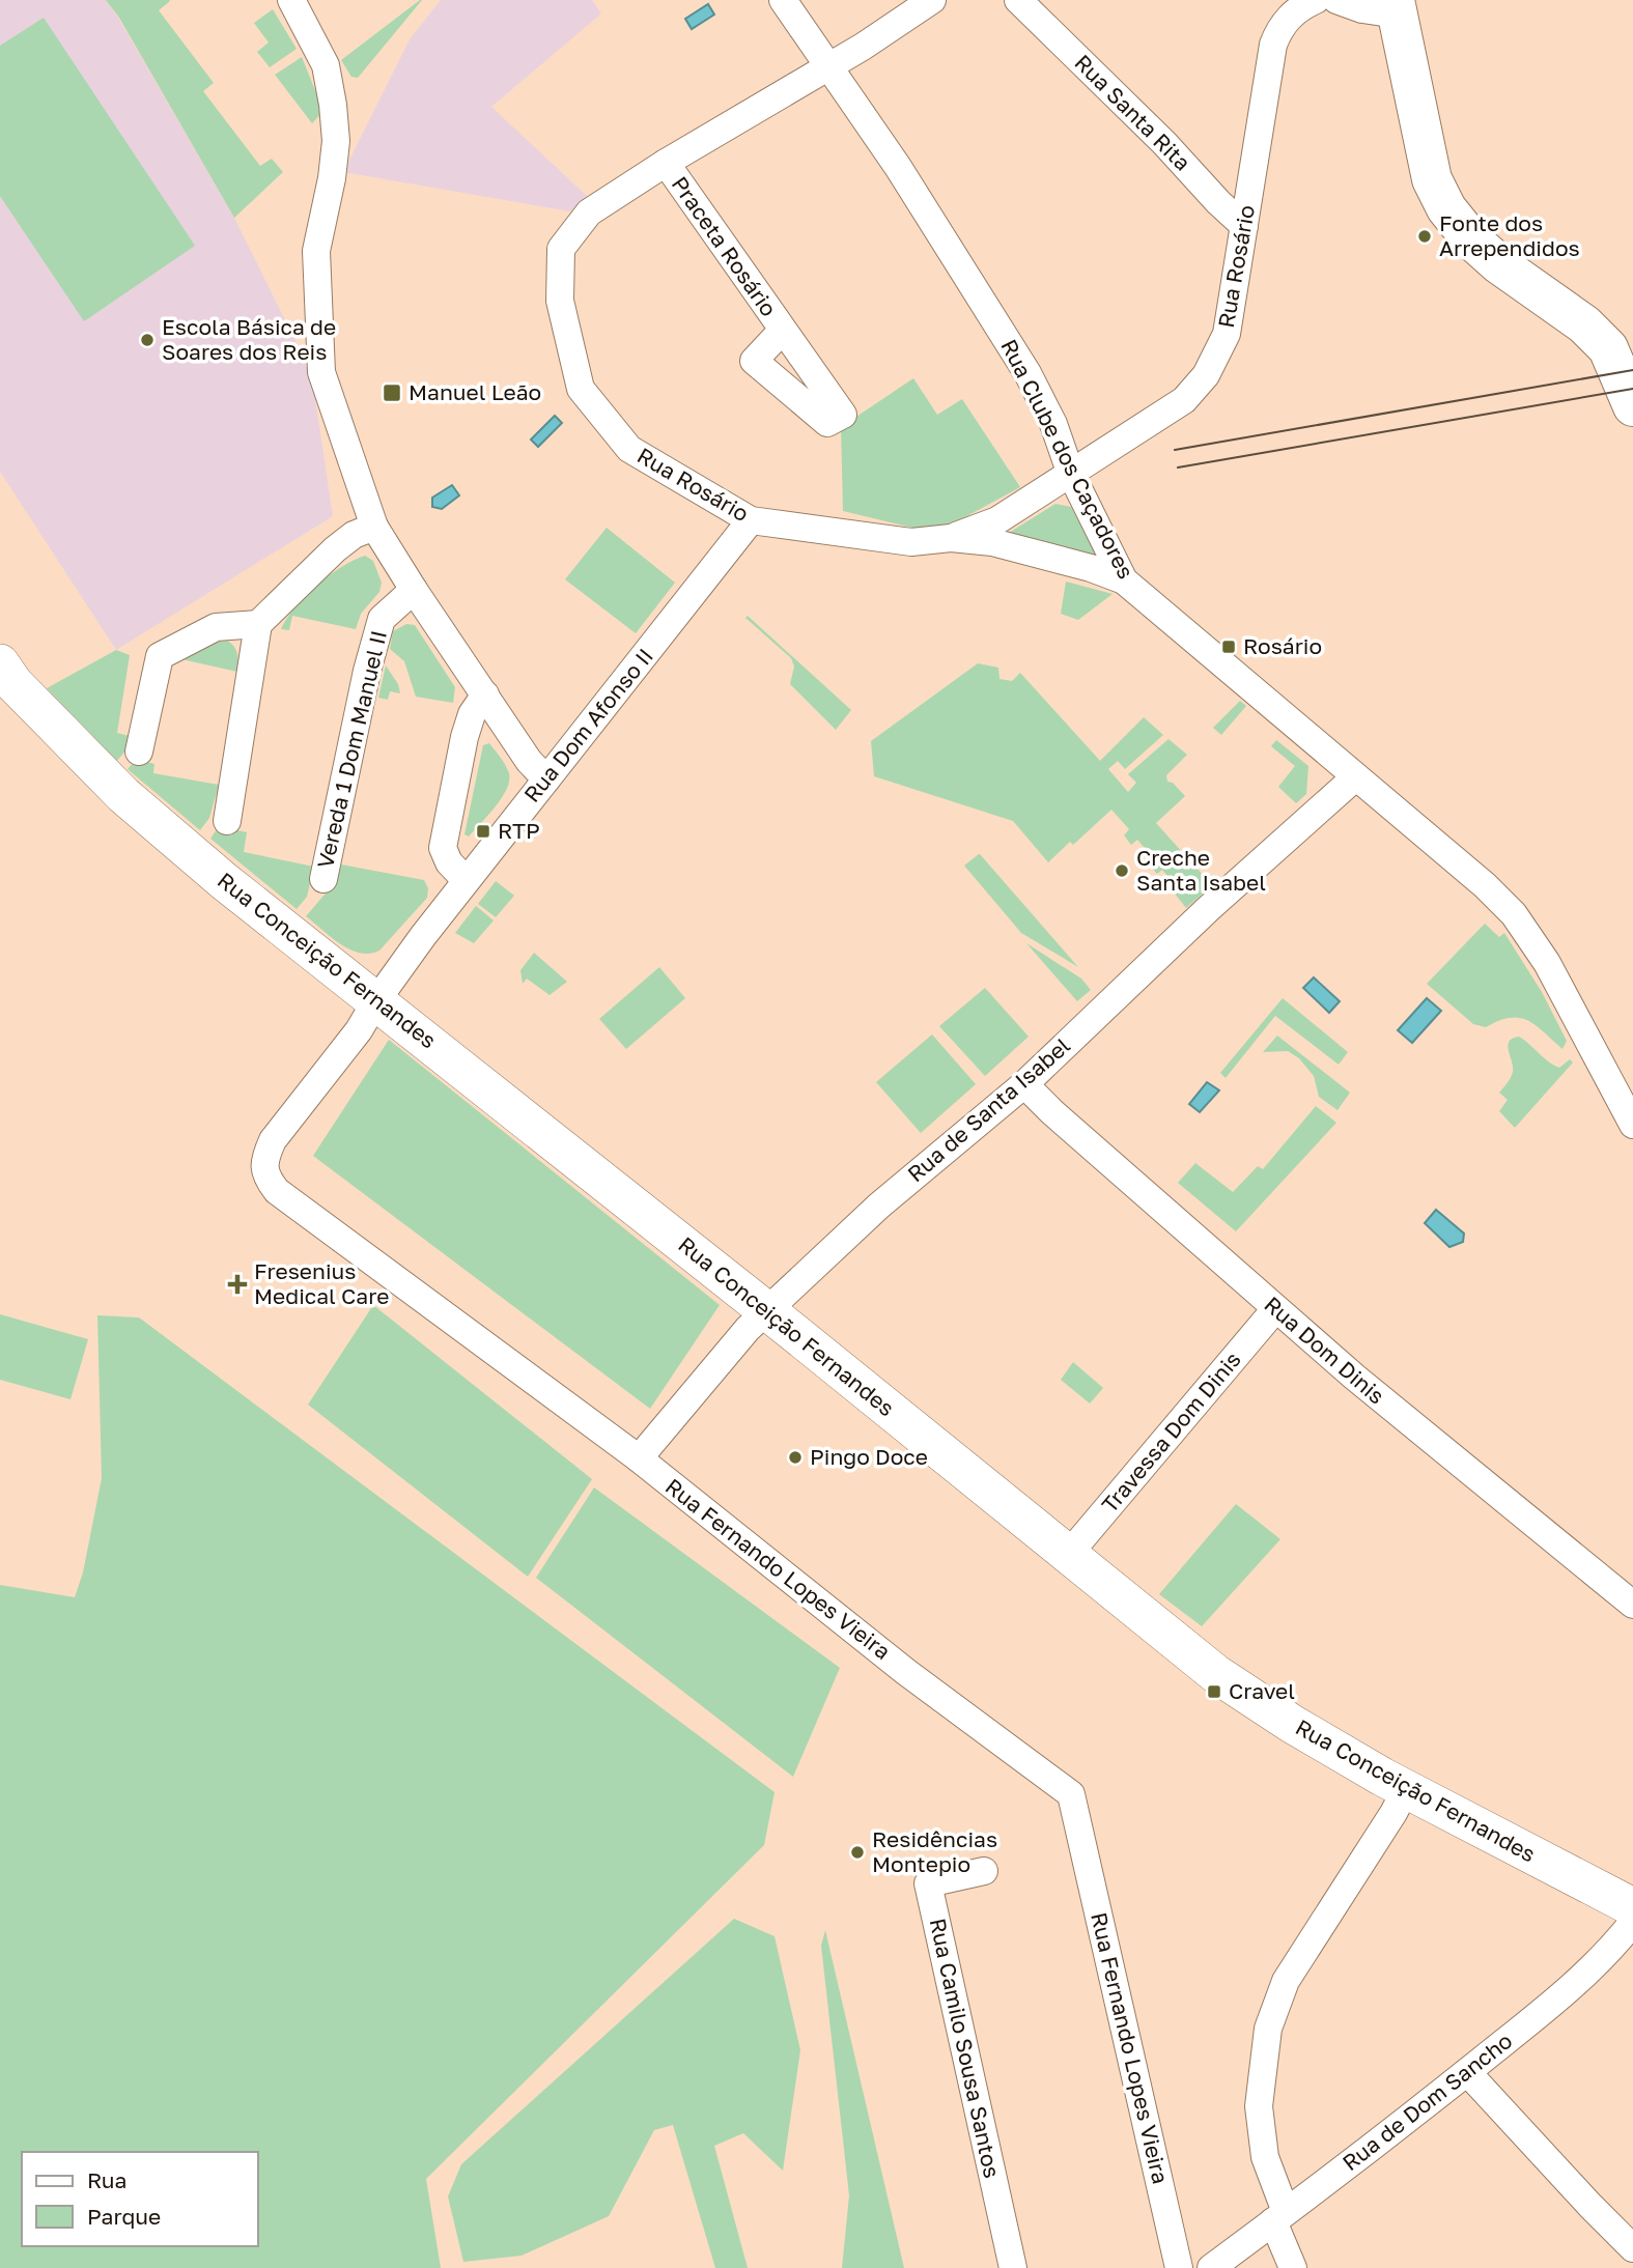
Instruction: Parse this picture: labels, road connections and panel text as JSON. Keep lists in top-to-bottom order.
{
  "streets": {
    "main road": ["Rua Conceição Fernandes"],
    "street": [
      "Rua Santa Rita",
      "Praceta Rosário",
      "Rua Rosário",
      "Rua Clube dos Caçadores",
      "Rua Dom Afonso II",
      "Vereda 1 Dom Manuel II",
      "Rua de Santa Isabel",
      "Rua Dom Dinis",
      "Travessa Dom Dinis",
      "Rua Fernando Lopes Vieira",
      "Rua Camilo Sousa Santos",
      "Rua de Dom Sancho"
    ]
  },
  "crossings": [
    ["Rua Santa Rita", "Rua Rosário"],
    ["Praceta Rosário", "Rua Rosário"],
    ["Rua Rosário", "Rua Clube dos Caçadores"],
    ["Rua Rosário", "Rua Dom Afonso II"],
    ["Rua Clube dos Caçadores", "Rua de Santa Isabel"],
    ["Rua Dom Afonso II", "Rua Conceição Fernandes"],
    ["Rua Dom Afonso II", "Rua Fernando Lopes Vieira"],
    ["Rua Conceição Fernandes", "Rua de Santa Isabel"],
    ["Rua Conceição Fernandes", "Travessa Dom Dinis"],
    ["Rua Conceição Fernandes", "Rua Fernando Lopes Vieira"],
    ["Rua de Santa Isabel", "Rua Dom Dinis"],
    ["Rua de Santa Isabel", "Rua Fernando Lopes Vieira"],
    ["Rua Dom Dinis", "Travessa Dom Dinis"]
  ],
  "places": {
    "other": [
      "Fonte dos Arrependidos",
      "Escola Básica de Soares dos Reis",
      "Creche Santa Isabel",
      "Pingo Doce",
      "Residências Montepio"
    ],
    "transit": [
      "Manuel Leão",
      "Rosário",
      "RTP",
      "Cravel"
    ],
    "health": ["Fresenius Medical Care"]
  },
  "legend": ["Rua", "Parque"]
}
